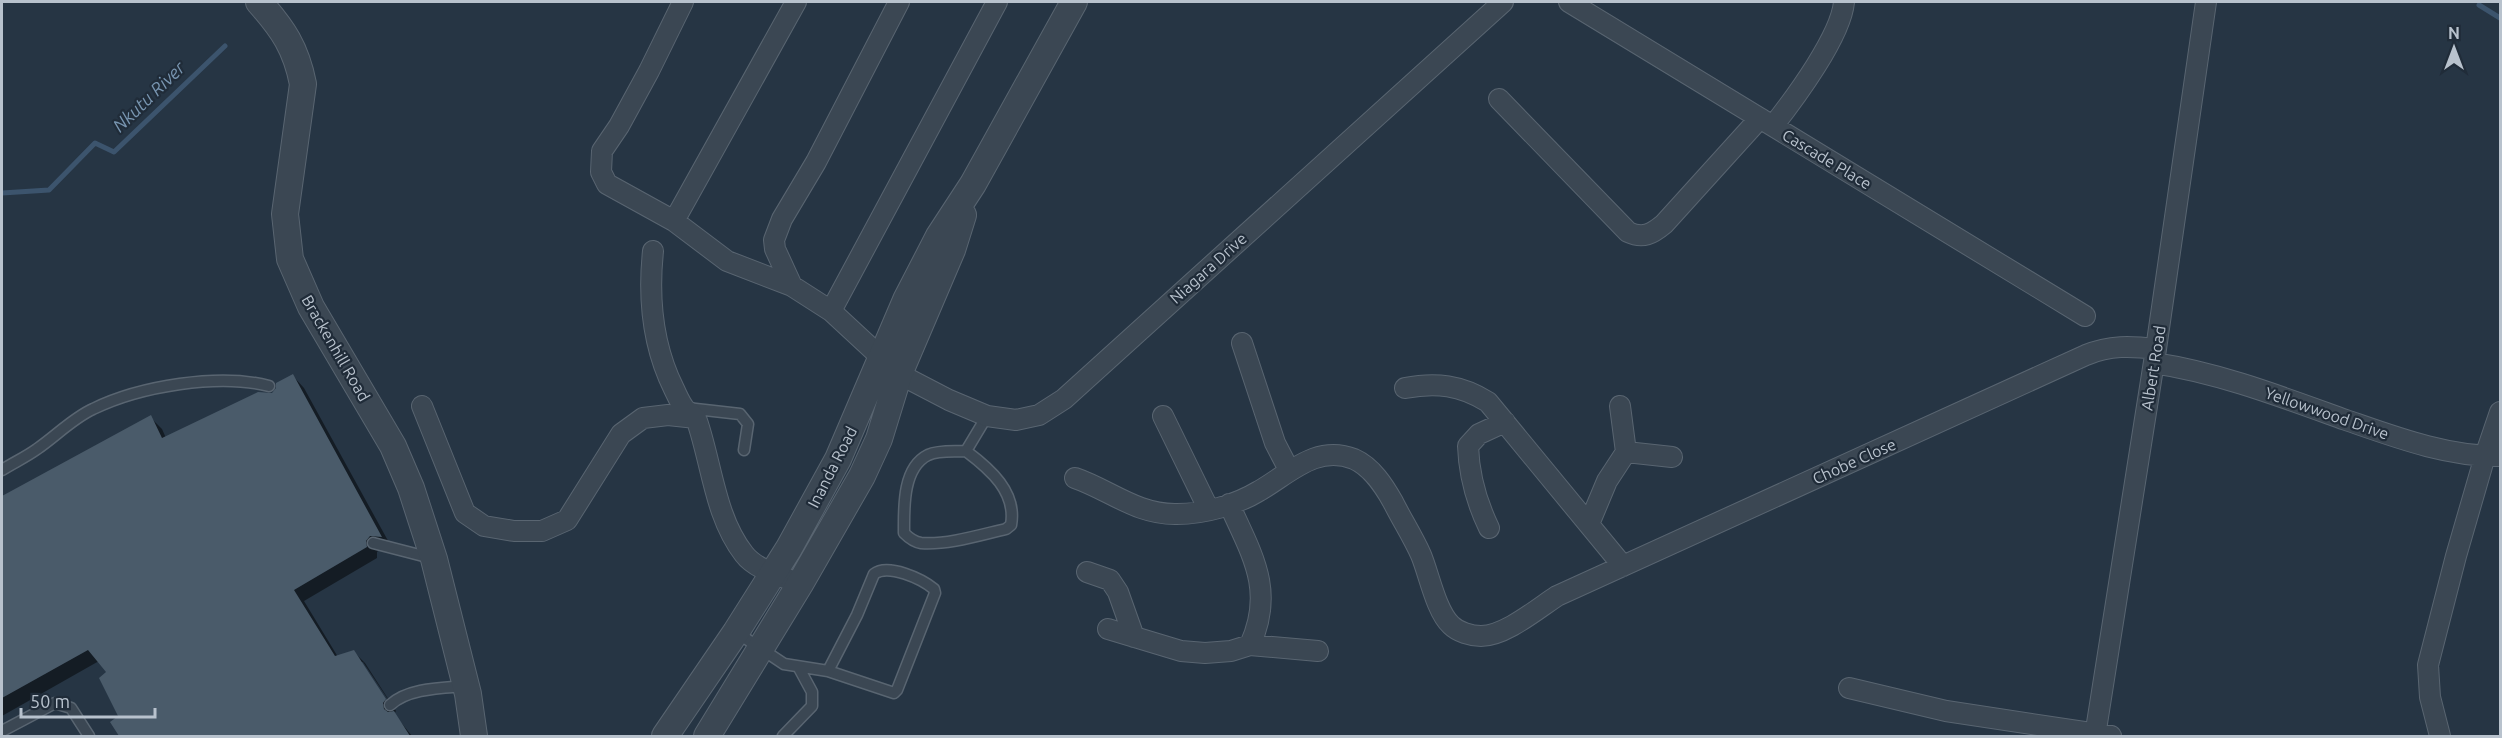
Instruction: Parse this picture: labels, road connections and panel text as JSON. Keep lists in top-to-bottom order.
{
  "streets": {
    "street": [
      "Cascade Place",
      "Niagara Drive",
      "Brackenhill Road",
      "Albert Road",
      "Yellowwood Drive",
      "Chobe Close",
      "Inanda Road"
    ]
  },
  "crossings": [
    ["Niagara Drive", "Inanda Road"],
    ["Albert Road", "Yellowwood Drive"],
    ["Albert Road", "Chobe Close"],
    ["Yellowwood Drive", "Chobe Close"]
  ],
  "water": ["Nkutu River"],
  "scale_bar": "50 m",
  "north": "top"
}
